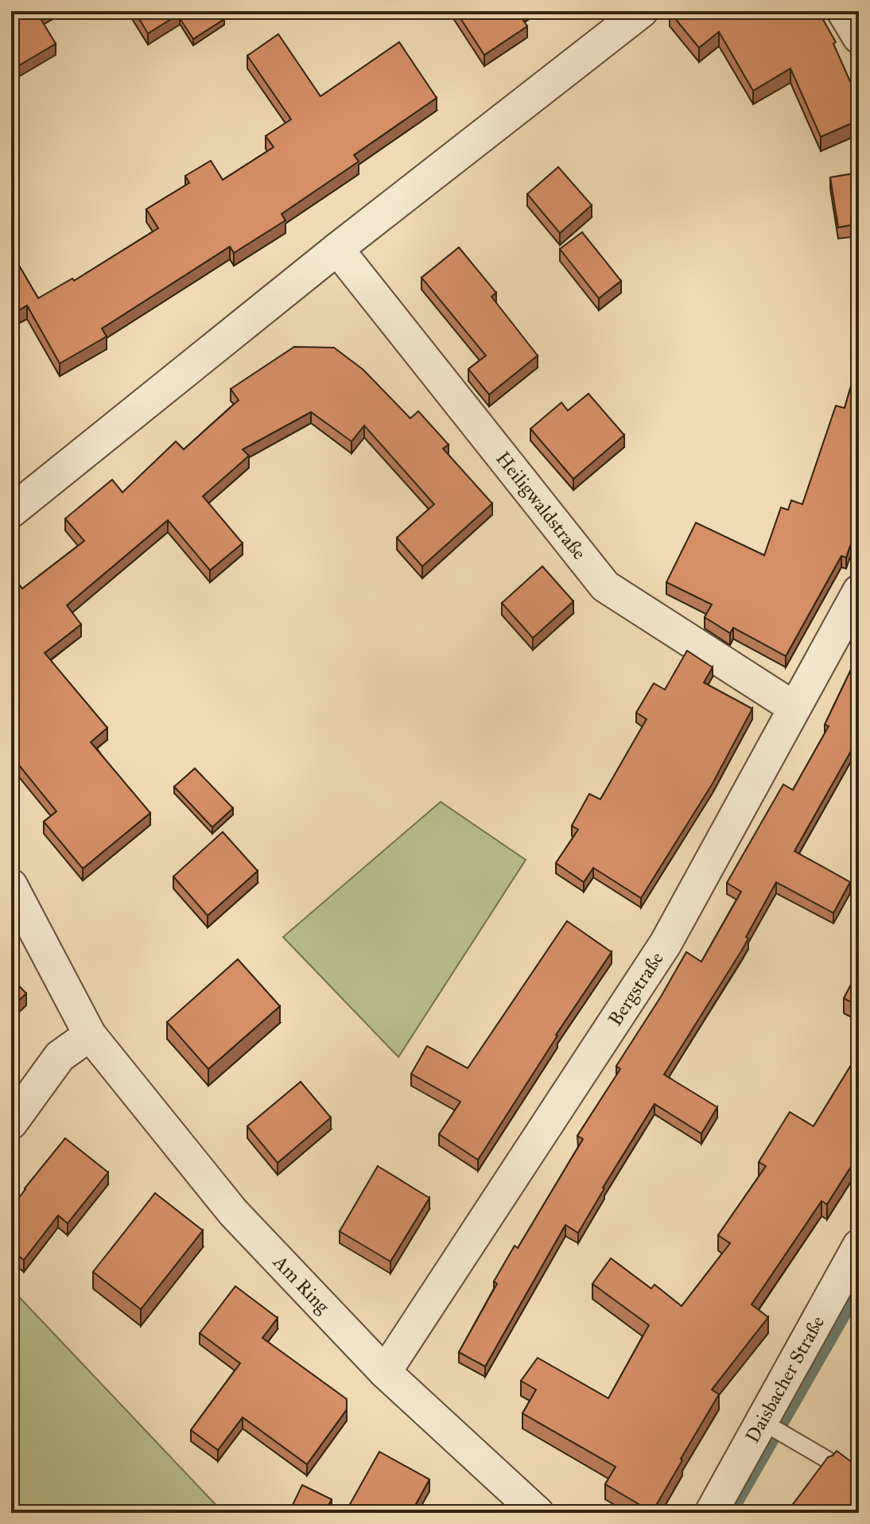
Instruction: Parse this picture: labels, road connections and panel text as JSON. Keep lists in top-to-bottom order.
{
  "streets": {
    "street": [
      "Heiligwaldstraße",
      "Bergstraße",
      "Am Ring",
      "Daisbacher Straße"
    ]
  },
  "crossings": [
    ["Heiligwaldstraße", "Bergstraße"],
    ["Bergstraße", "Am Ring"]
  ]
}
